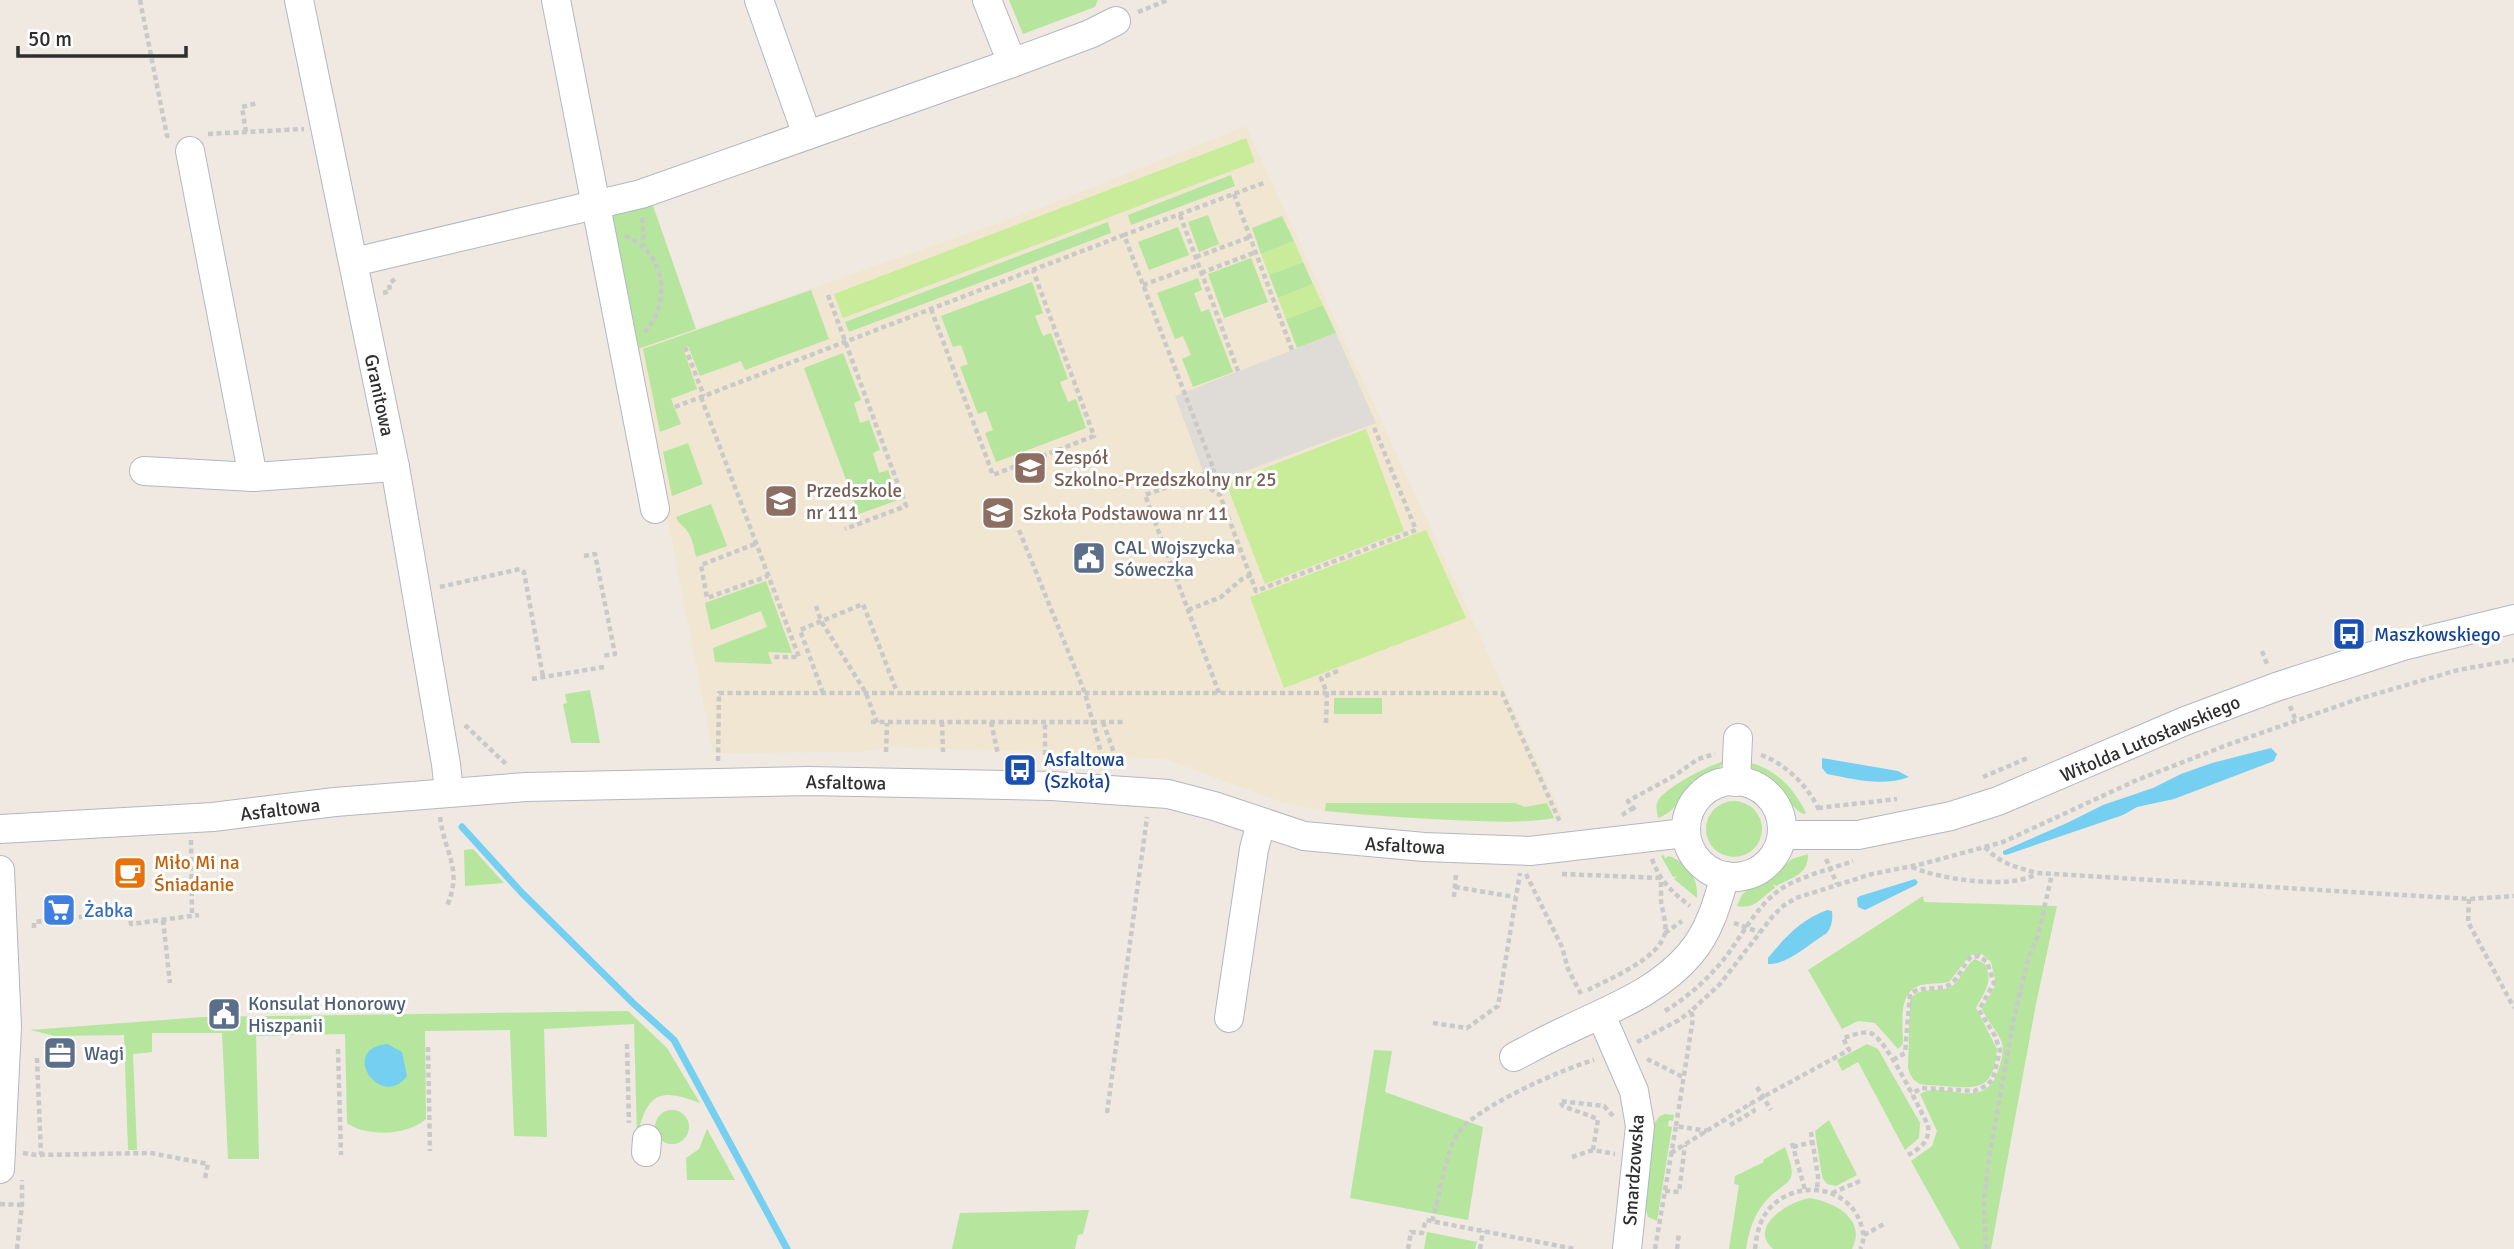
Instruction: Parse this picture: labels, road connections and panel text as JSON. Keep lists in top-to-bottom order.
{
  "streets": {
    "street": [
      "Granitowa",
      "Witolda Lutosławskiego",
      "Asfaltowa",
      "Smardzowska"
    ]
  },
  "crossings": [
    ["Granitowa", "Asfaltowa"],
    ["Witolda Lutosławskiego", "Asfaltowa"]
  ],
  "places": {
    "school or university": ["Zespół Szkolno-Przedszkolny nr 25", "Przedszkole nr 111", "Szkoła Podstawowa nr 11"],
    "public building": ["CAL Wojszycka Sóweczka", "Konsulat Honorowy Hiszpanii"],
    "bus stop": ["Maszkowskiego", "Asfaltowa (Szkoła)"],
    "cafe": ["Miło Mi na Śniadanie"],
    "supermarket": ["Żabka"],
    "office": ["Wagi"]
  },
  "scale_bar": "50 m"
}
